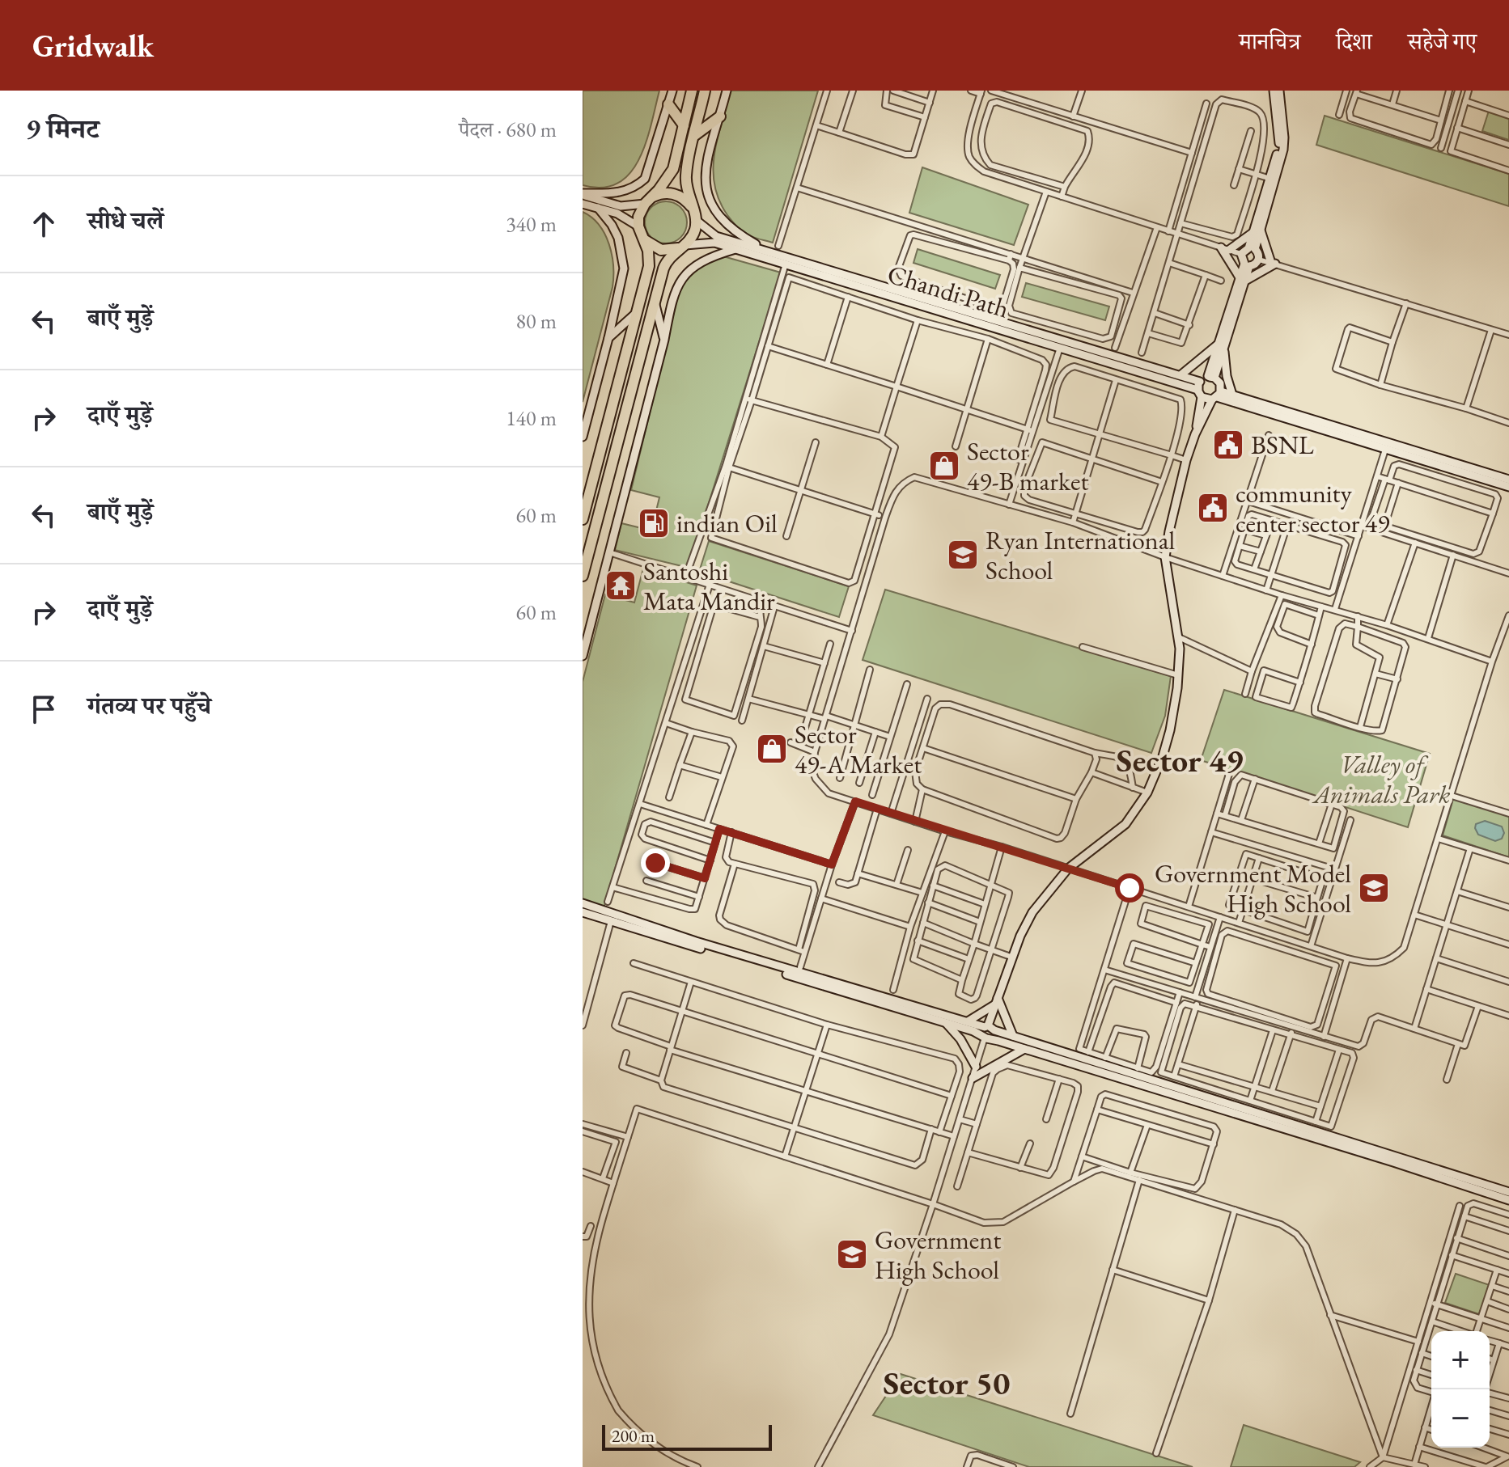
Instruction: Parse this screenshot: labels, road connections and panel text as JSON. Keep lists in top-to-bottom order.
{
  "streets": {
    "main road": ["Chandi Path"]
  },
  "districts": ["Sector 49", "Sector 50"],
  "parks": ["Valley of Animals Park"],
  "places": {
    "public building": ["BSNL", "community center sector 49"],
    "shop": ["Sector 49-B market", "Sector 49-A Market"],
    "fuel station": ["indian Oil"],
    "school or university": ["Ryan International School", "Government Model High School", "Government High School"],
    "temple": ["Santoshi Mata Mandir"]
  },
  "scale_bar": "200 m",
  "page": {
    "header": "Gridwalk",
    "nav": ["मानचित्र", "दिशा", "सहेजे गए"],
    "heading": ["9 मिनट", "पैदल · 680 m"],
    "list": [
      ["सीधे चलें", "340 m"],
      ["बाएँ मुड़ें", "80 m"],
      ["दाएँ मुड़ें", "140 m"],
      ["बाएँ मुड़ें", "60 m"],
      ["दाएँ मुड़ें", "60 m"],
      "गंतव्य पर पहुँचे"
    ],
    "map_buttons": ["+", "−"],
    "scale": "200 m"
  }
}
